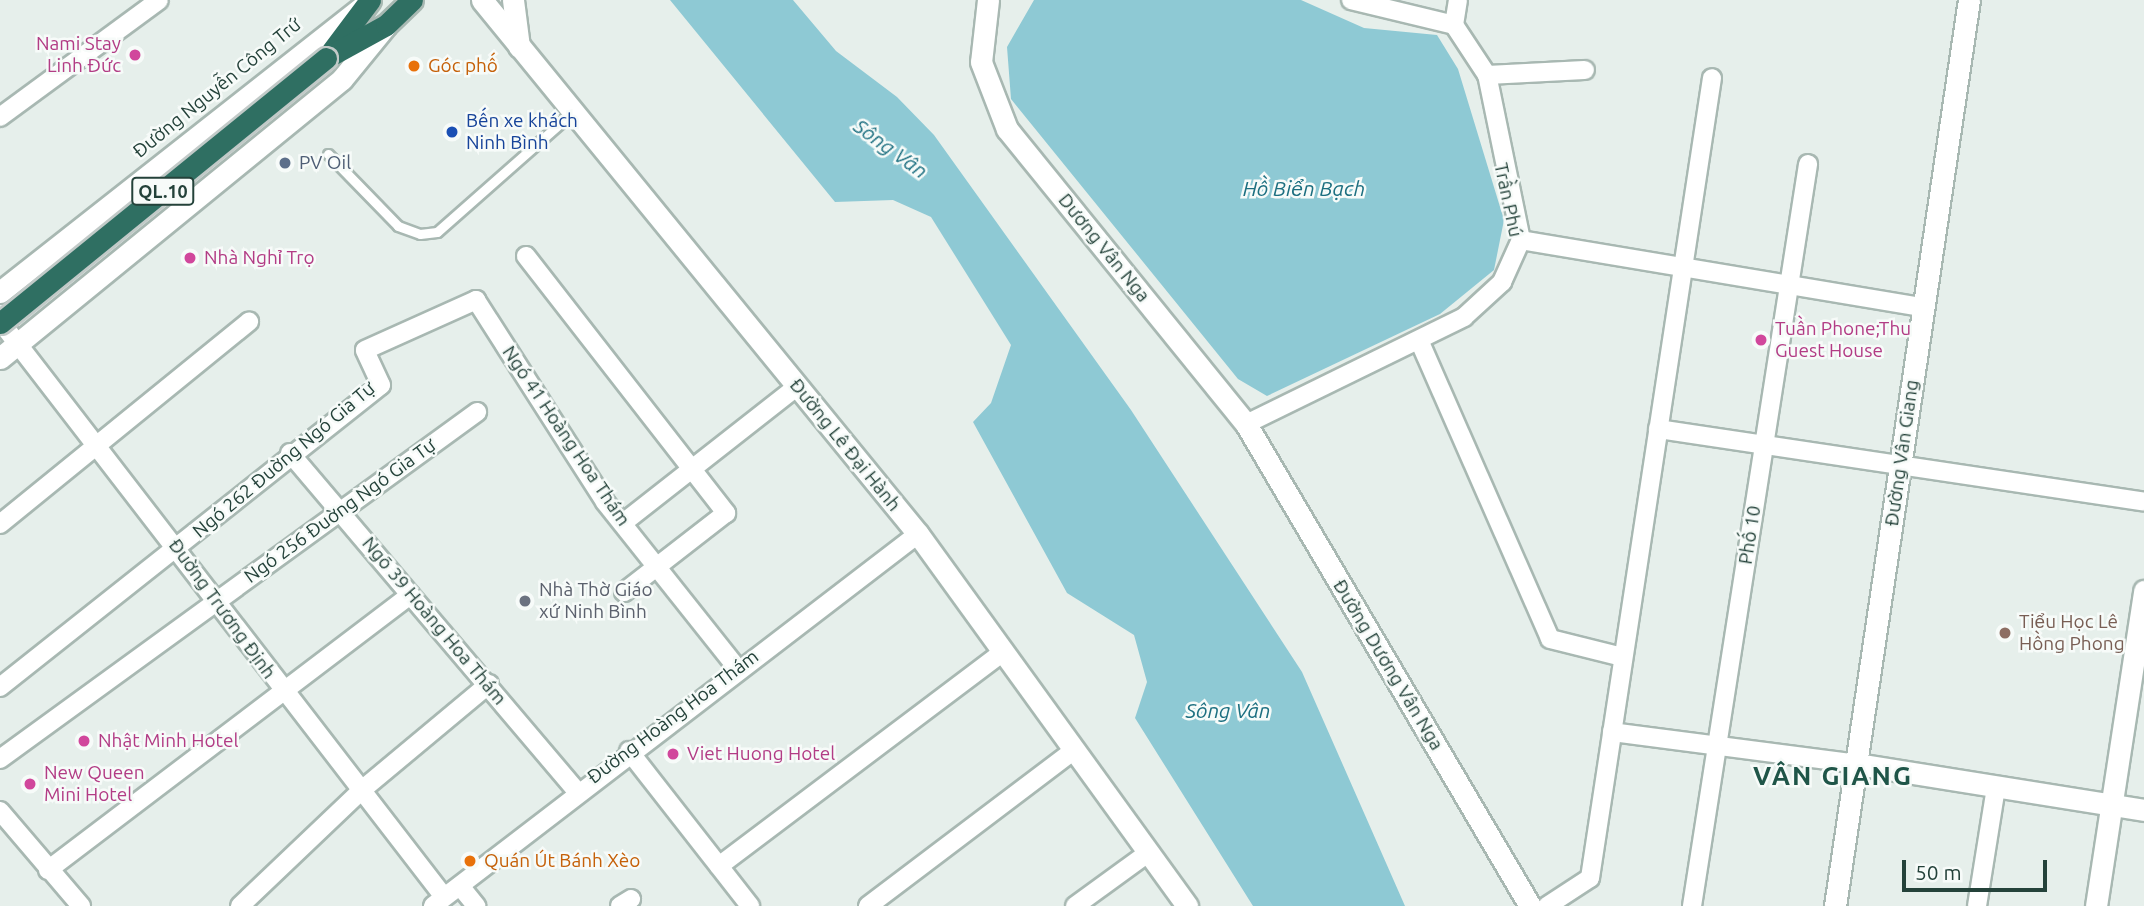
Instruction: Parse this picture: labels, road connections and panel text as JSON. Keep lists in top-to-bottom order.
{
  "streets": {
    "highway": ["Đường Nguyễn Công Trứ", "QL.10"],
    "street": [
      "Trần Phú",
      "Dương Vân Nga",
      "Ngó 41 Hoàng Hoa Thám",
      "Đường Lê Đại Hành",
      "Đường Vân Giang",
      "Ngó 262 Đuờng Ngó Gia Tự",
      "Ngó 256 Đuờng Ngó Gia Tự",
      "Phố 10",
      "Đuờng Trương Định",
      "Ngõ 39 Hoàng Hoa Thám",
      "Đường Dương Vân Nga",
      "Đường Hoàng Hoa Thám"
    ]
  },
  "crossings": [
    ["Đường Nguyễn Công Trứ", "QL.10"],
    ["QL.10", "Đuờng Trương Định"],
    ["Trần Phú", "Dương Vân Nga"],
    ["Trần Phú", "Đường Dương Vân Nga"],
    ["Dương Vân Nga", "Đường Dương Vân Nga"],
    ["Ngó 41 Hoàng Hoa Thám", "Ngó 262 Đuờng Ngó Gia Tự"],
    ["Ngó 41 Hoàng Hoa Thám", "Đường Hoàng Hoa Thám"],
    ["Đường Lê Đại Hành", "Đường Hoàng Hoa Thám"],
    ["Ngó 262 Đuờng Ngó Gia Tự", "Đuờng Trương Định"],
    ["Ngó 262 Đuờng Ngó Gia Tự", "Ngõ 39 Hoàng Hoa Thám"],
    ["Ngó 256 Đuờng Ngó Gia Tự", "Đuờng Trương Định"],
    ["Ngó 256 Đuờng Ngó Gia Tự", "Ngõ 39 Hoàng Hoa Thám"],
    ["Đuờng Trương Định", "Đường Hoàng Hoa Thám"],
    ["Ngõ 39 Hoàng Hoa Thám", "Đường Hoàng Hoa Thám"]
  ],
  "districts": ["VÂN GIANG"],
  "water": ["Sông Vân", "Hồ Biển Bạch"],
  "places": [
    "Nami Stay Linh Đức",
    "Góc phố",
    "Bến xe khách Ninh Bình",
    "PV Oil",
    "Nhà Nghỉ Trọ",
    "Tuần Phone;Thu Guest House",
    "Nhà Thờ Giáo xứ Ninh Bình",
    "Tiểu Học Lê Hồng Phong",
    "Nhật Minh Hotel",
    "Viet Huong Hotel",
    "New Queen Mini Hotel",
    "Quán Út Bánh Xèo"
  ],
  "scale_bar": "50 m"
}
